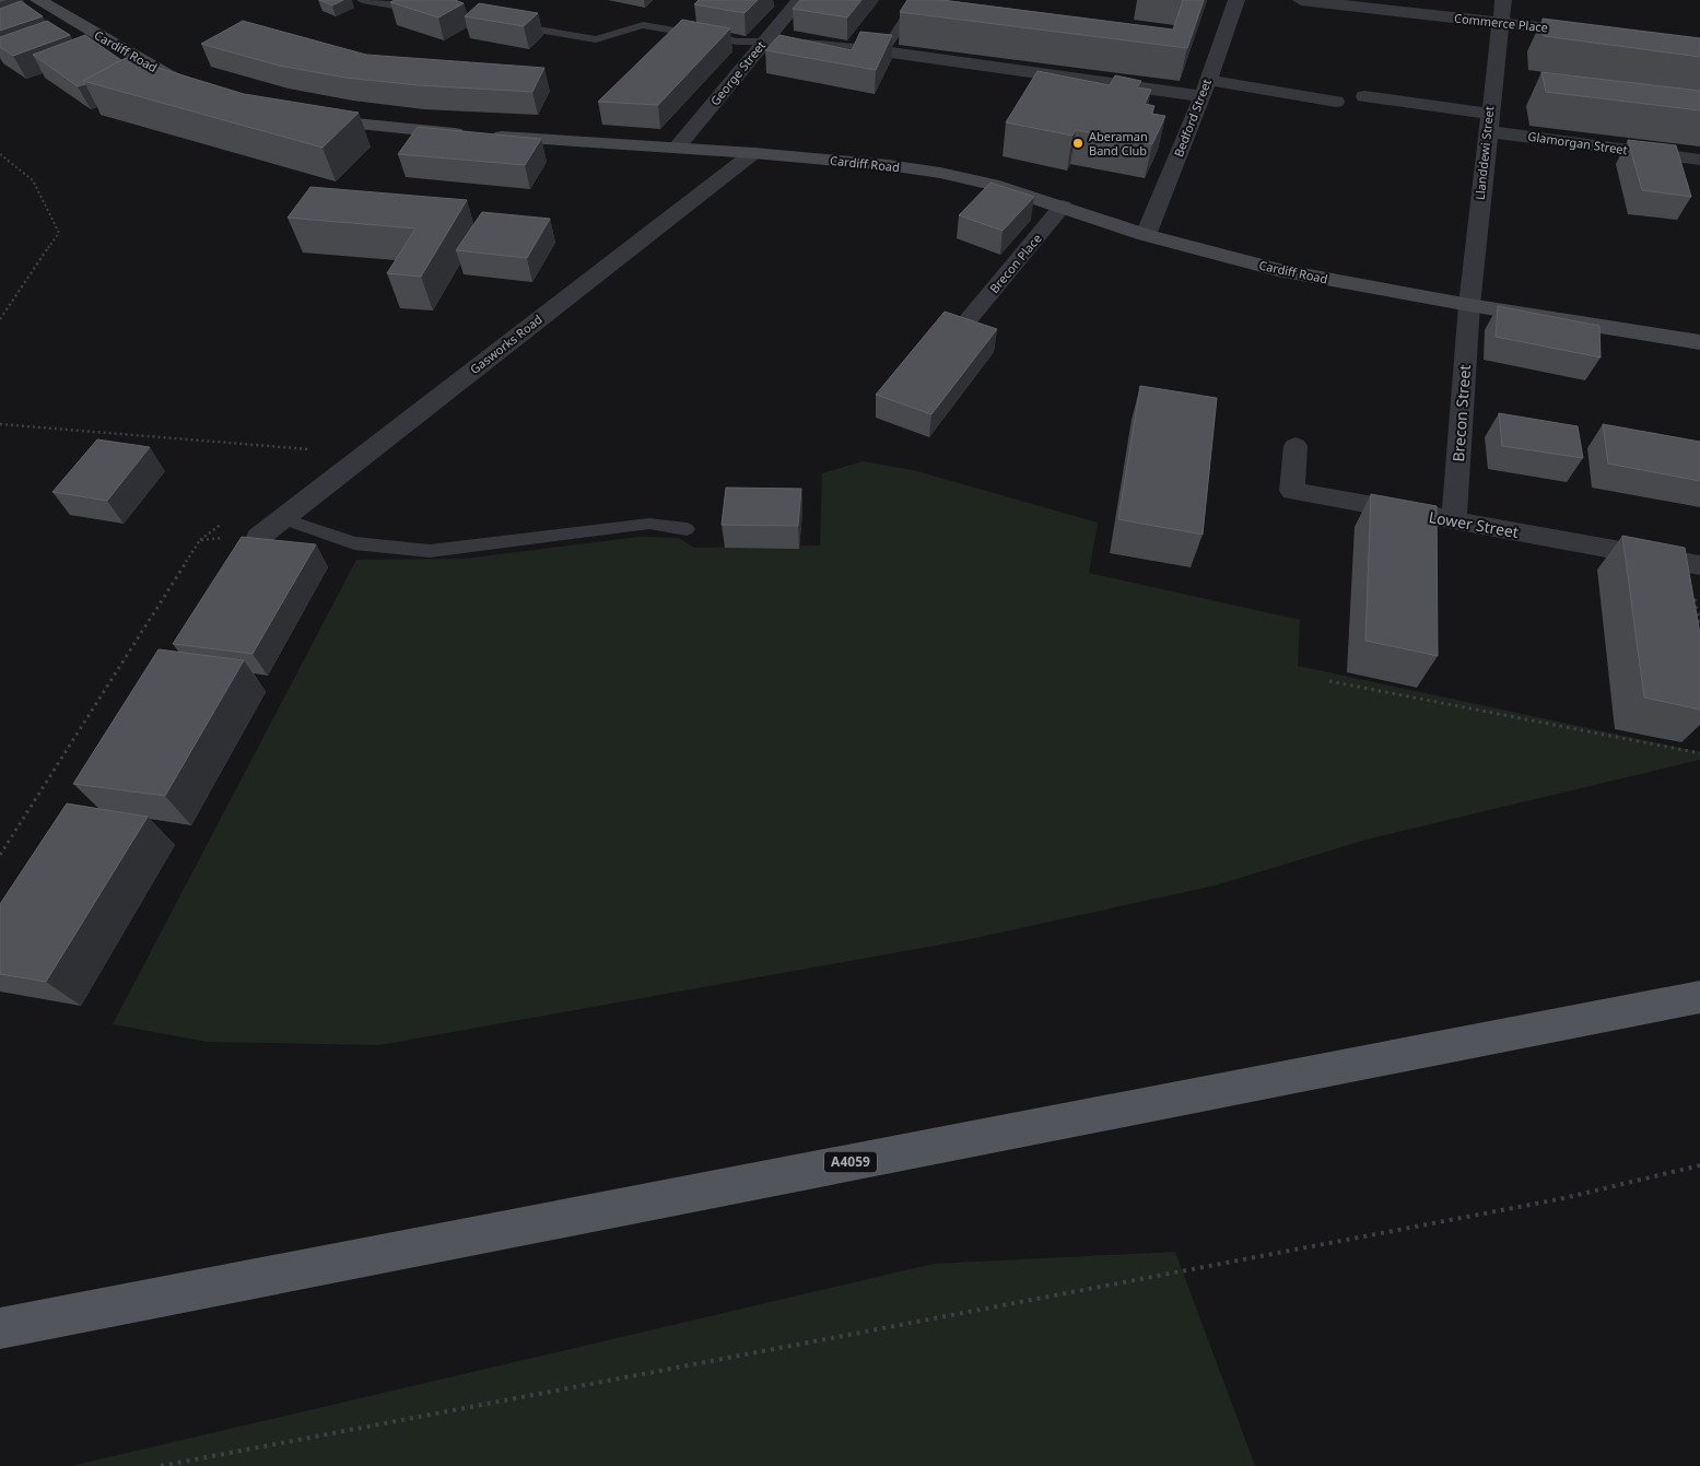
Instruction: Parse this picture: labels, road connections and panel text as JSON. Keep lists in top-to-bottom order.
{
  "streets": {
    "main road": ["Cardiff Road", "A4059"],
    "street": [
      "Commerce Place",
      "George Street",
      "Bedford Street",
      "Glamorgan Street",
      "Llanddewi Street",
      "Brecon Place",
      "Gasworks Road",
      "Brecon Street",
      "Lower Street"
    ]
  },
  "crossings": [
    ["Commerce Place", "Llanddewi Street"],
    ["Cardiff Road", "George Street"],
    ["Cardiff Road", "Bedford Street"],
    ["Cardiff Road", "Llanddewi Street"],
    ["Cardiff Road", "Brecon Place"],
    ["Cardiff Road", "Gasworks Road"],
    ["Cardiff Road", "Brecon Street"],
    ["Glamorgan Street", "Llanddewi Street"],
    ["Llanddewi Street", "Brecon Street"],
    ["Brecon Street", "Lower Street"]
  ],
  "places": ["Aberaman Band Club"]
}
